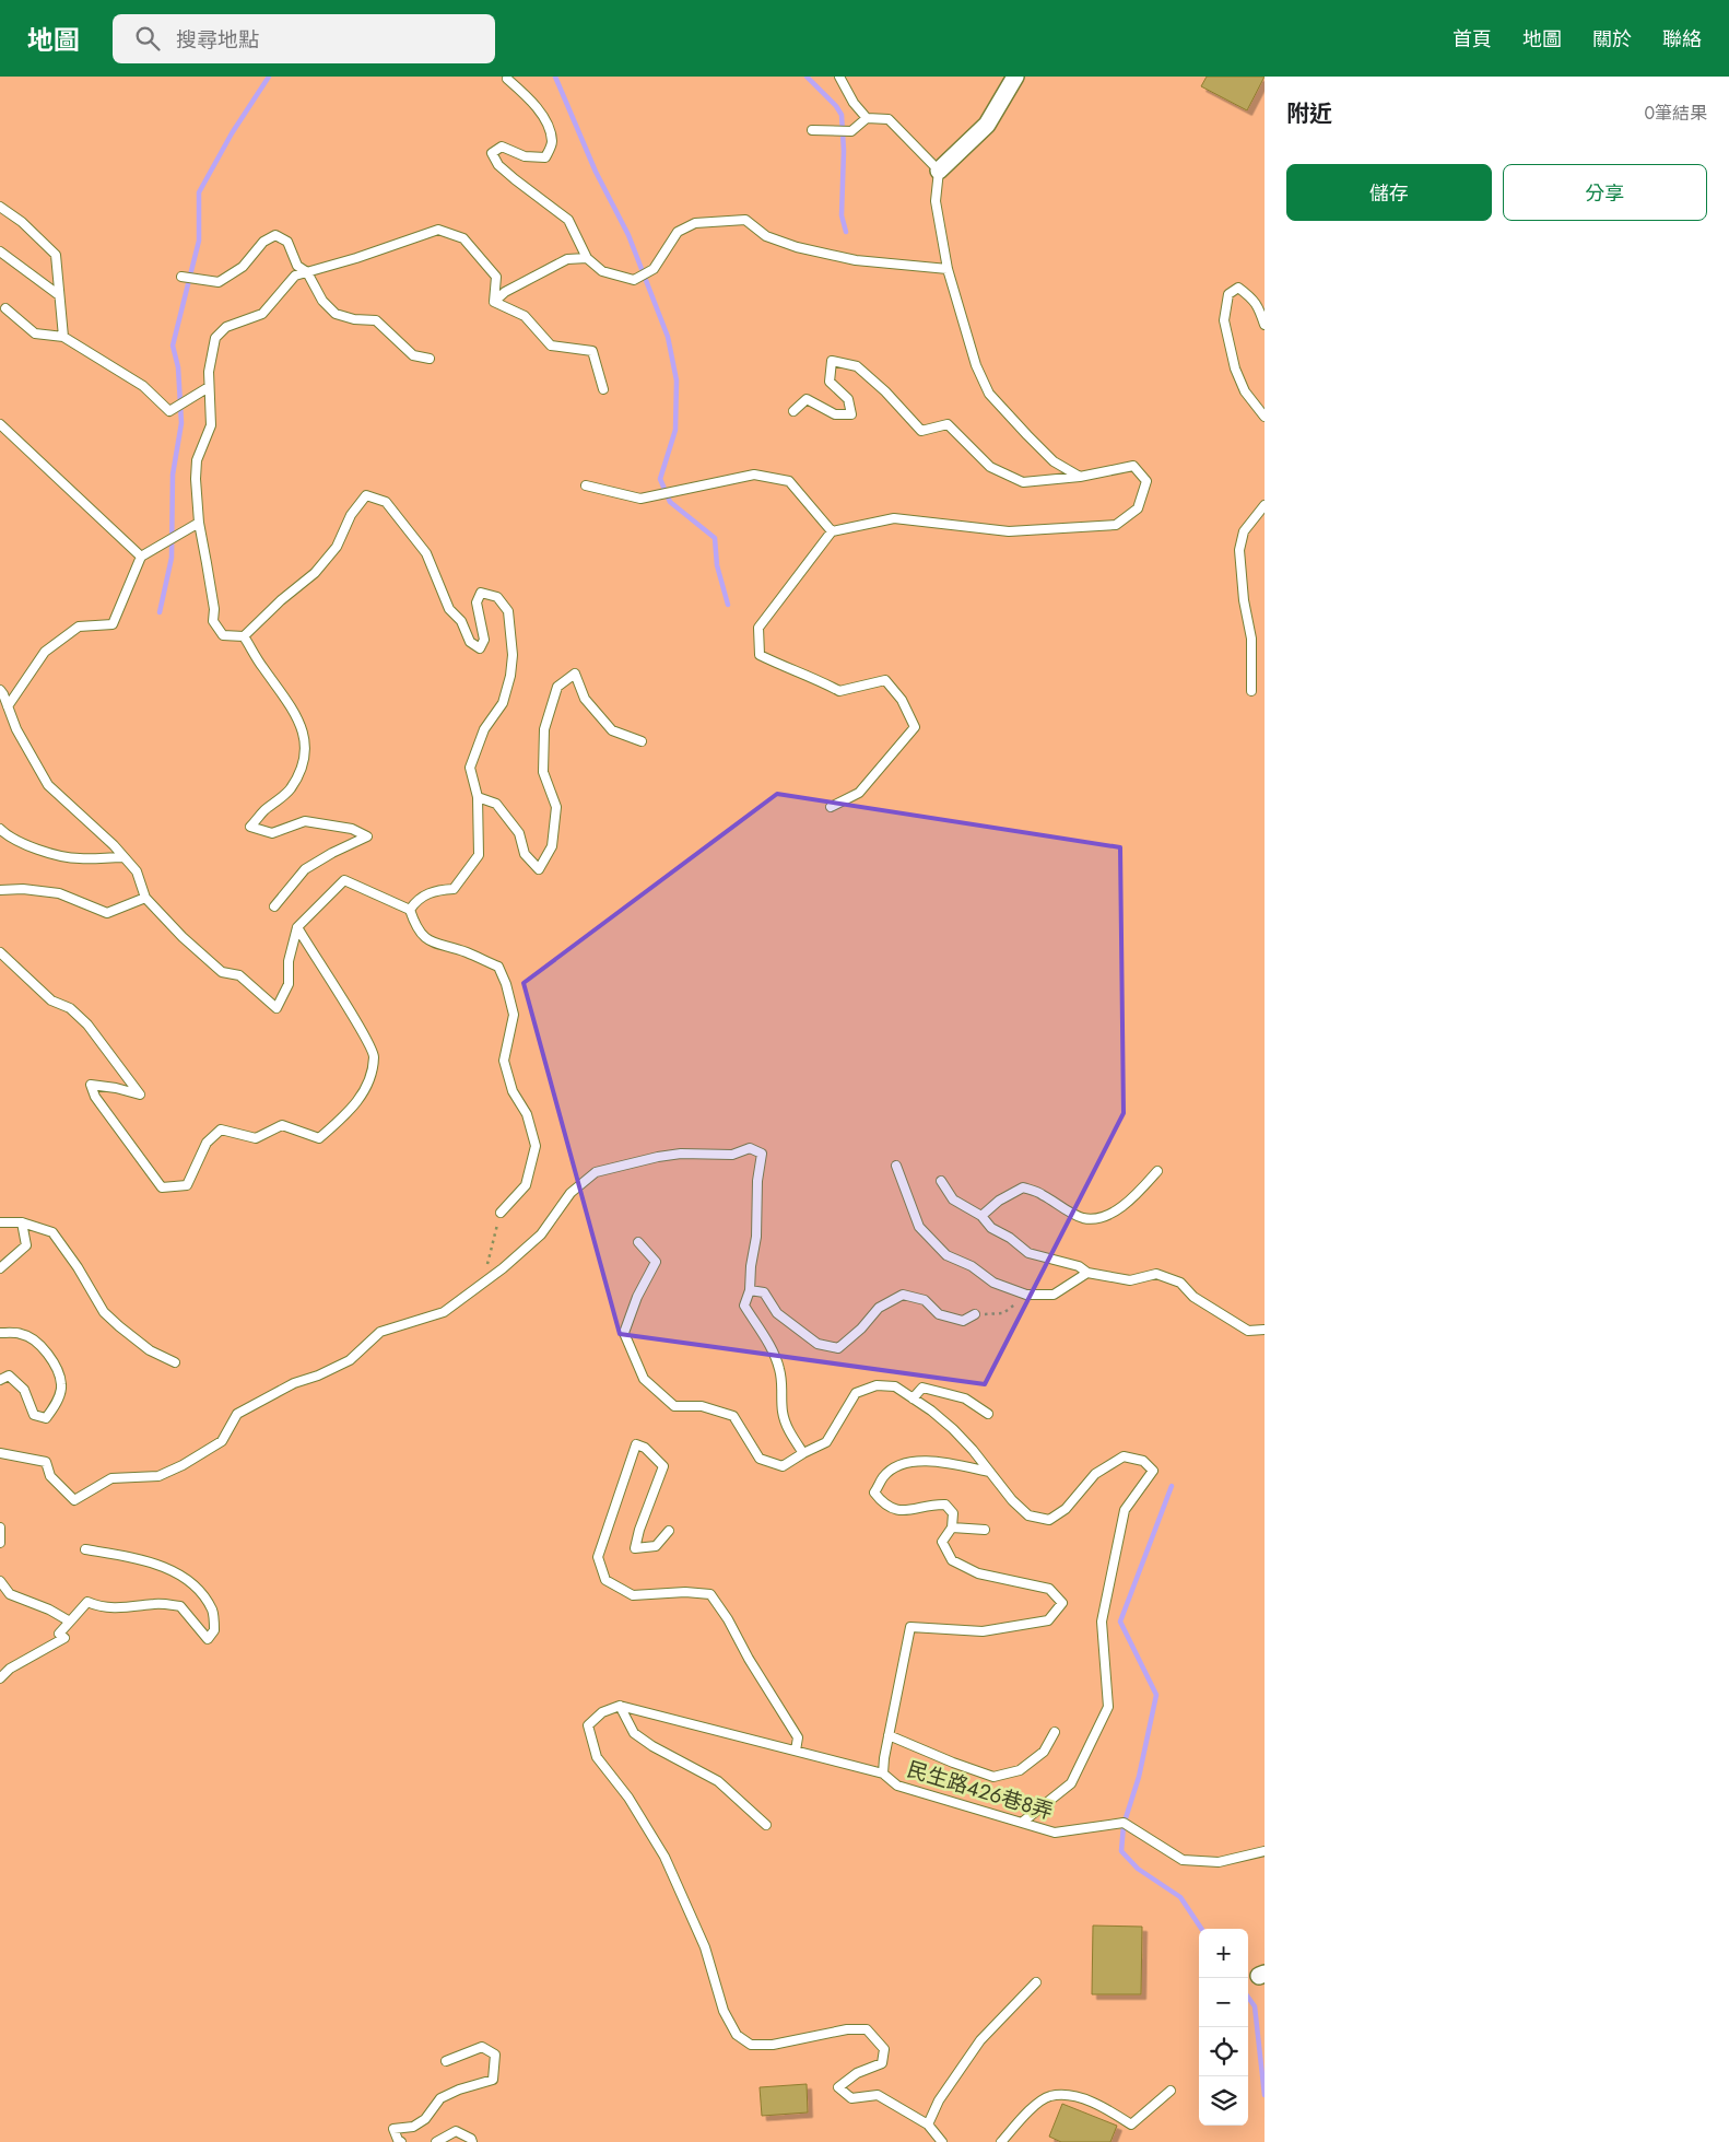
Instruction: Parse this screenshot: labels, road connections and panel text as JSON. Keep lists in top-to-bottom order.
{
  "streets": {
    "lane": ["民生路426巷8弄"]
  },
  "page": {
    "header": "地圖",
    "search": "搜尋地點",
    "nav": [
      "首頁",
      "地圖",
      "關於",
      "聯絡"
    ],
    "heading": ["附近", "0筆結果"],
    "buttons": ["儲存", "分享"],
    "map_buttons": ["+", "−"]
  }
}
